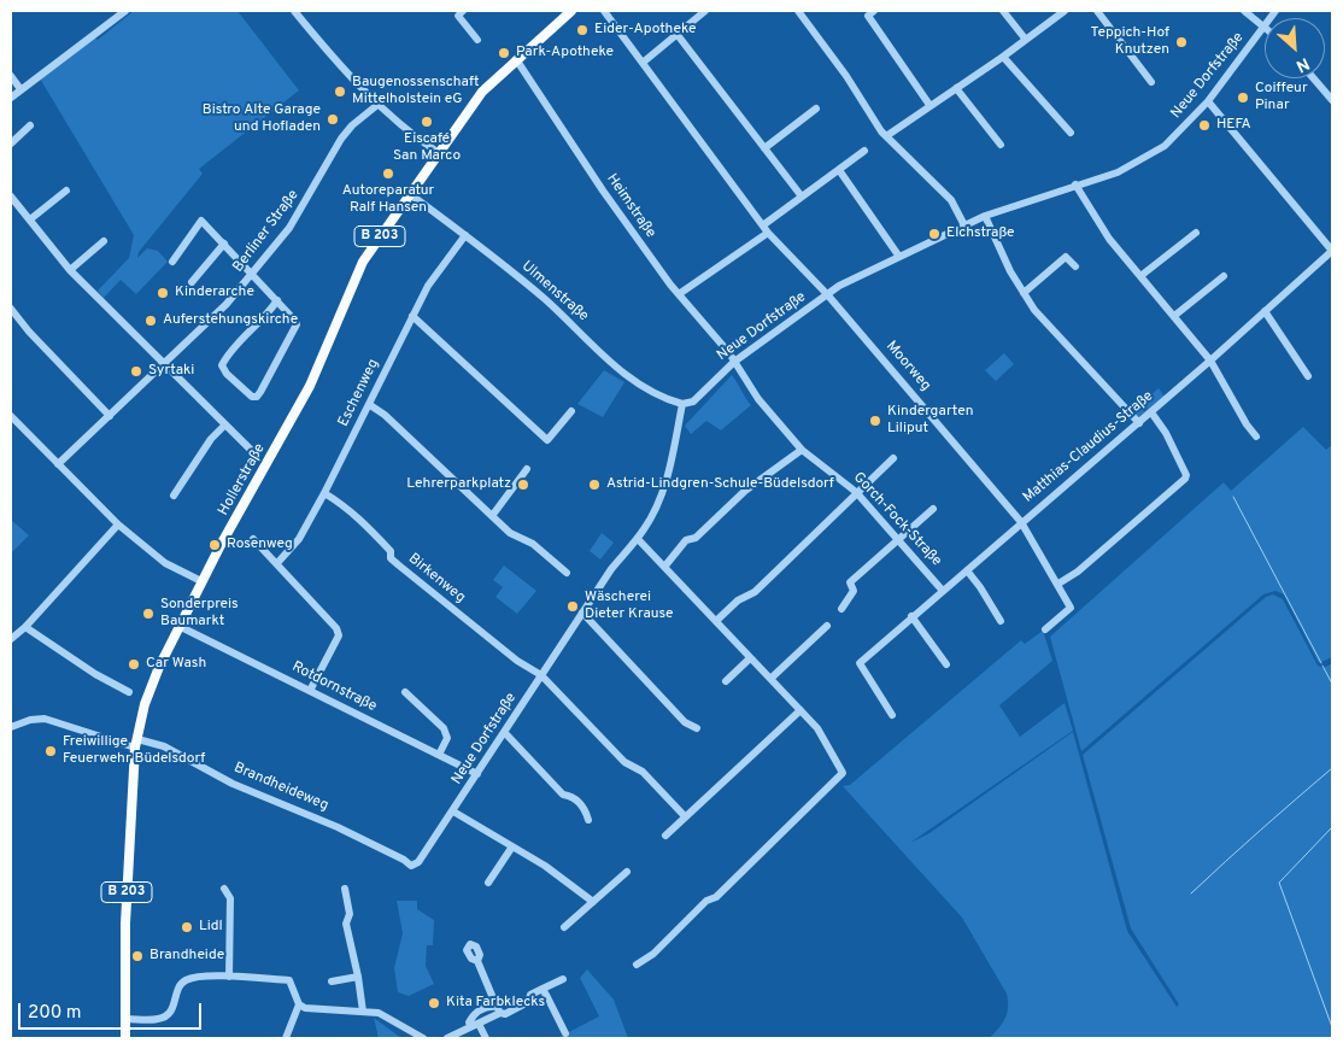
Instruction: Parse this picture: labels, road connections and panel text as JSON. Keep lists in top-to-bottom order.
{
  "streets": {
    "main road": ["B 203", "Hollerstraße"],
    "street": [
      "Neue Dorfstraße",
      "Heimstraße",
      "Berliner Straße",
      "Ulmenstraße",
      "Moorweg",
      "Eschenweg",
      "Matthias-Claudius-Straße",
      "Gorch-Fock-Straße",
      "Birkenweg",
      "Rotdornstraße",
      "Brandheideweg"
    ]
  },
  "crossings": [
    ["Neue Dorfstraße", "Heimstraße"],
    ["Neue Dorfstraße", "Ulmenstraße"],
    ["Neue Dorfstraße", "Moorweg"],
    ["Neue Dorfstraße", "Gorch-Fock-Straße"],
    ["Neue Dorfstraße", "Birkenweg"],
    ["Neue Dorfstraße", "Rotdornstraße"],
    ["Neue Dorfstraße", "Brandheideweg"],
    ["Heimstraße", "Hollerstraße"],
    ["Heimstraße", "Gorch-Fock-Straße"],
    ["Ulmenstraße", "Eschenweg"],
    ["Ulmenstraße", "Hollerstraße"],
    ["Moorweg", "Matthias-Claudius-Straße"],
    ["Eschenweg", "Birkenweg"],
    ["Matthias-Claudius-Straße", "Gorch-Fock-Straße"],
    ["Hollerstraße", "Rotdornstraße"],
    ["Hollerstraße", "Brandheideweg"]
  ],
  "places": [
    "Eider-Apotheke",
    "Teppich-Hof Knutzen",
    "Park-Apotheke",
    "Baugenossenschaft Mittelholstein eG",
    "Coiffeur Pinar",
    "Bistro Alte Garage und Hofladen",
    "Eiscafé San Marco",
    "HEFA",
    "Autoreparatur Ralf Hansen",
    "Elchstraße",
    "Kinderarche",
    "Auferstehungskirche",
    "Syrtaki",
    "Kindergarten Liliput",
    "Lehrerparkplatz",
    "Astrid-Lindgren-Schule-Büdelsdorf",
    "Rosenweg",
    "Wäscherei Dieter Krause",
    "Sonderpreis Baumarkt",
    "Car Wash",
    "Freiwillige Feuerwehr Büdelsdorf",
    "Lidl",
    "Brandheide",
    "Kita Farbklecks"
  ],
  "scale_bar": "200 m",
  "north": "bottom right"
}
